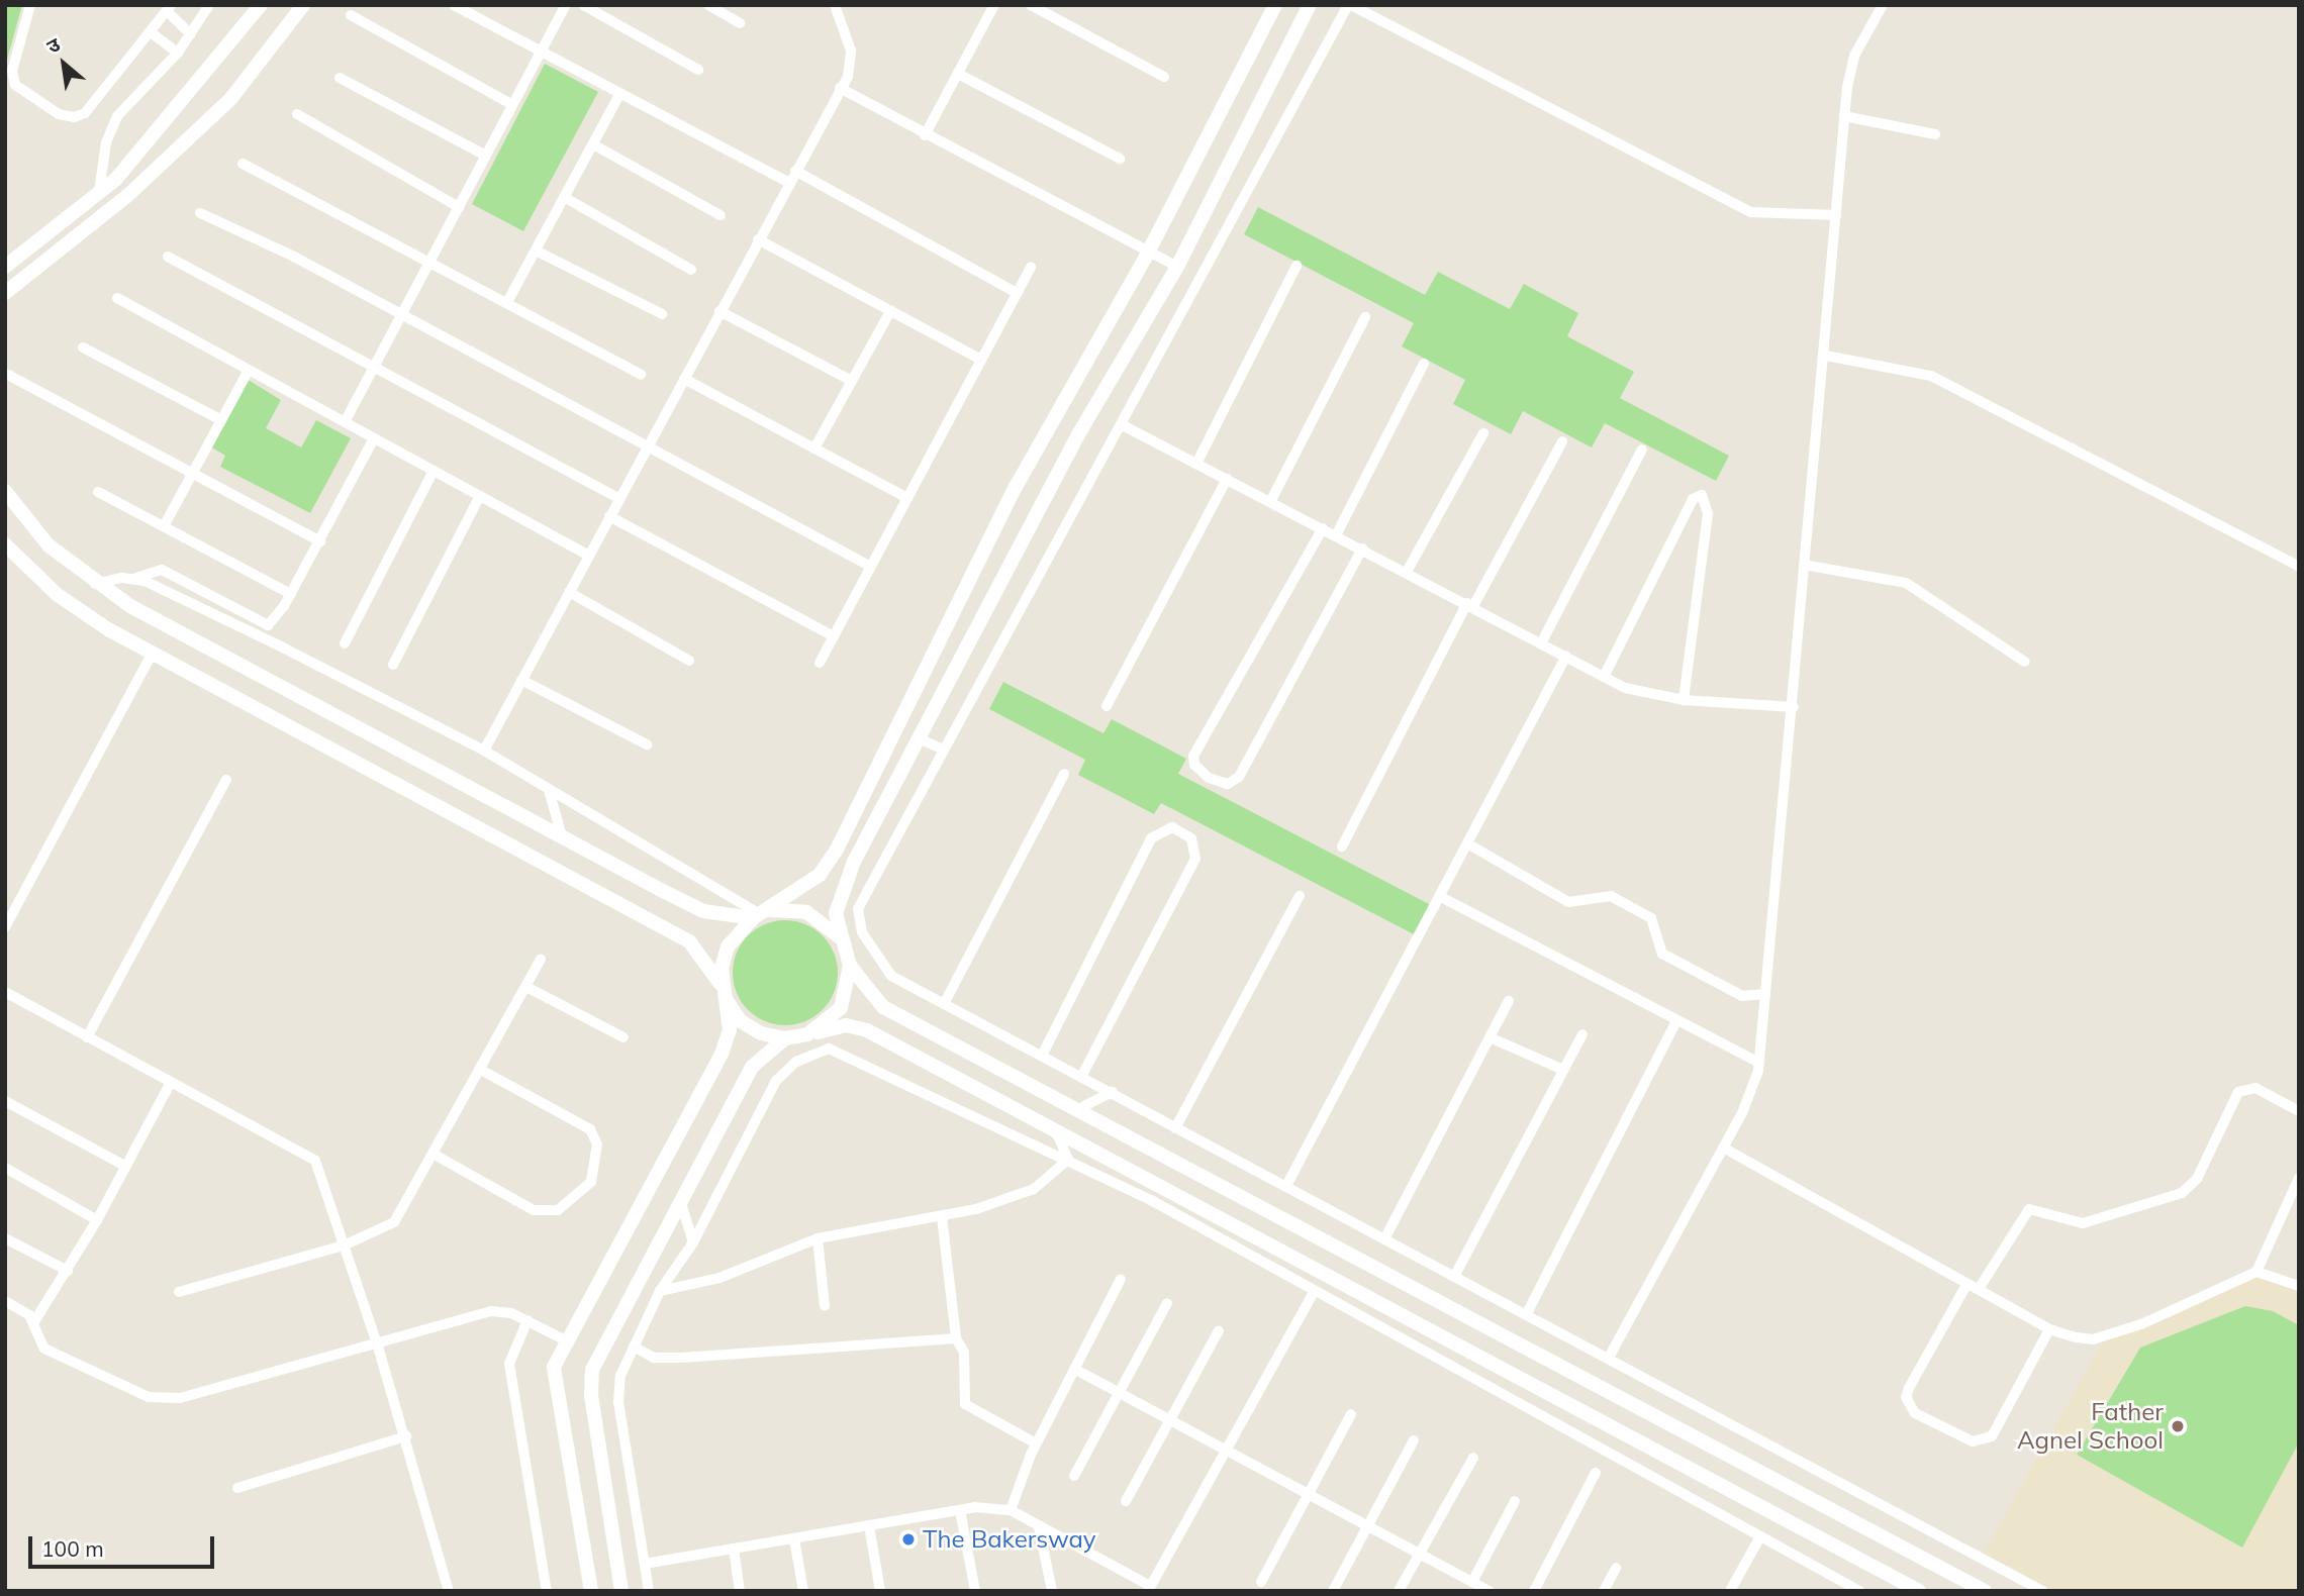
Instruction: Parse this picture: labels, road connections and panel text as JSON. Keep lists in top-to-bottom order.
{
  "places": ["Father Agnel School", "The Bakersway"],
  "scale_bar": "100 m",
  "north": "top left"
}
